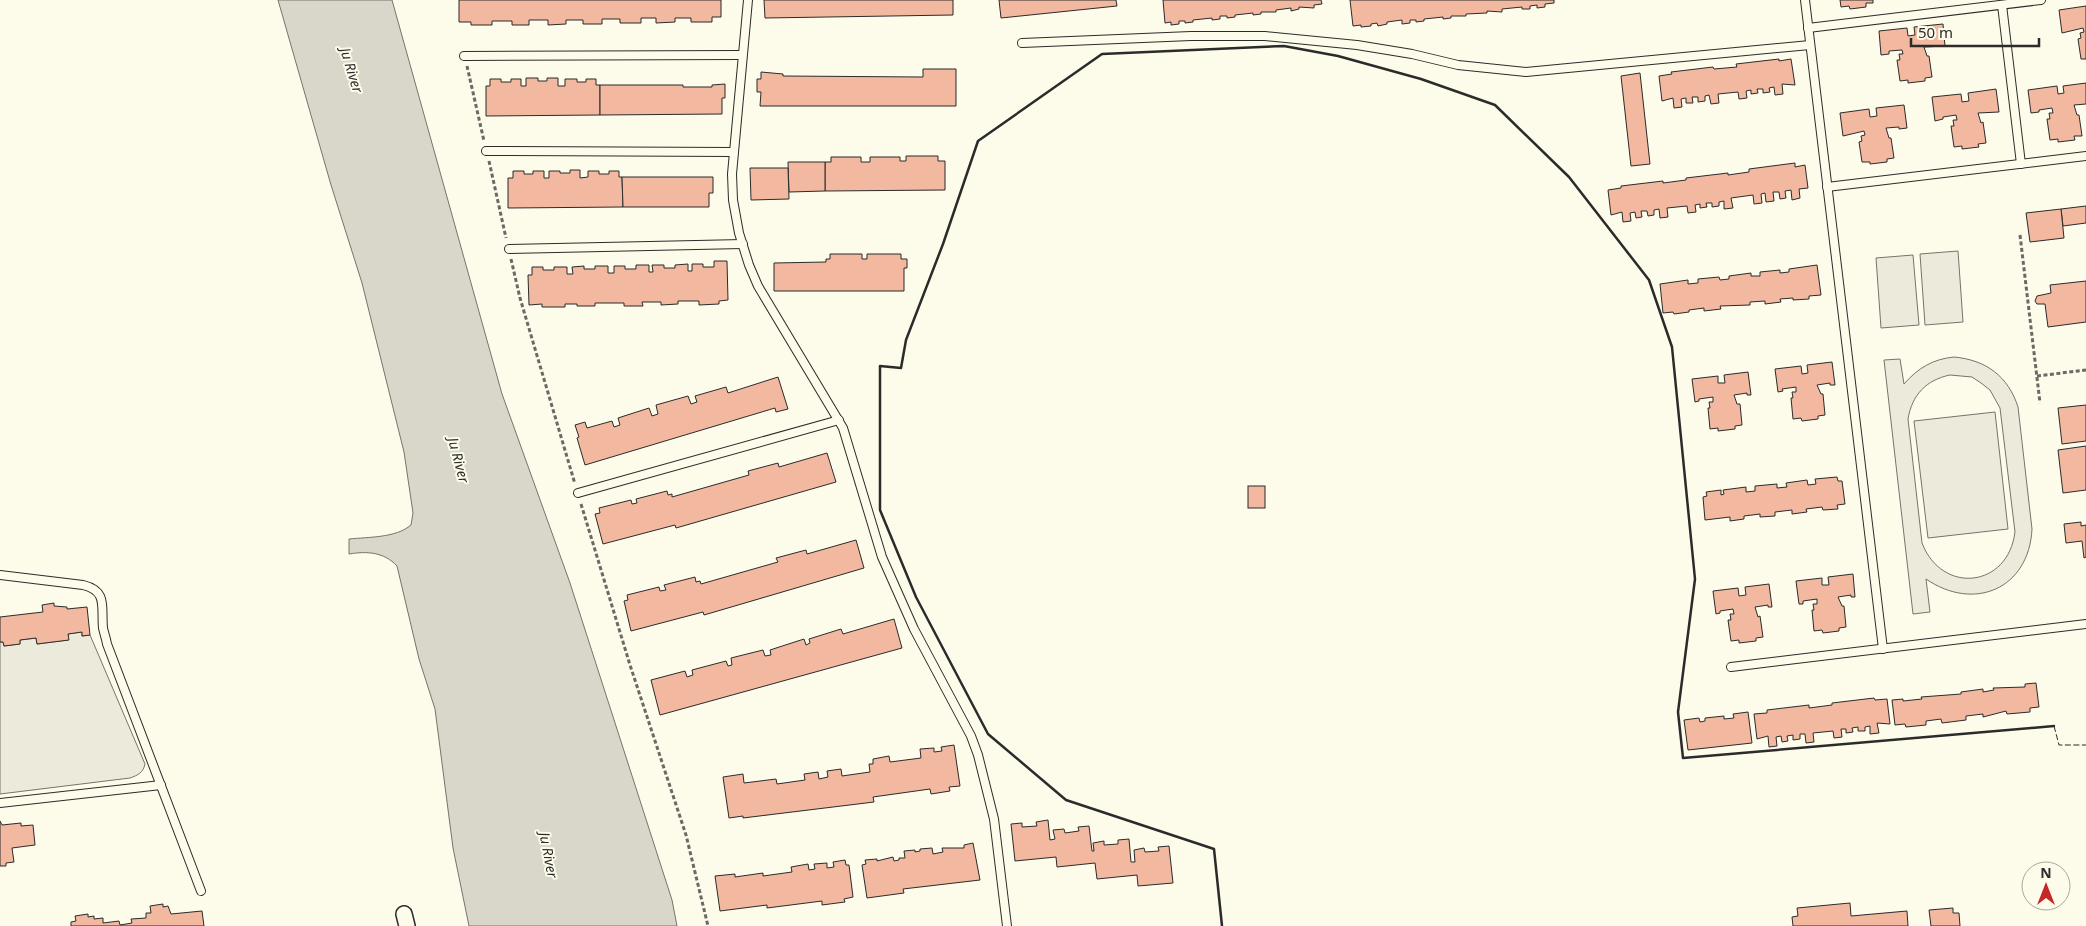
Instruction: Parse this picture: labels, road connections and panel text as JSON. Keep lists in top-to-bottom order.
{
  "water": ["Ju River"],
  "scale_bar": "50 m",
  "north": "top"
}
